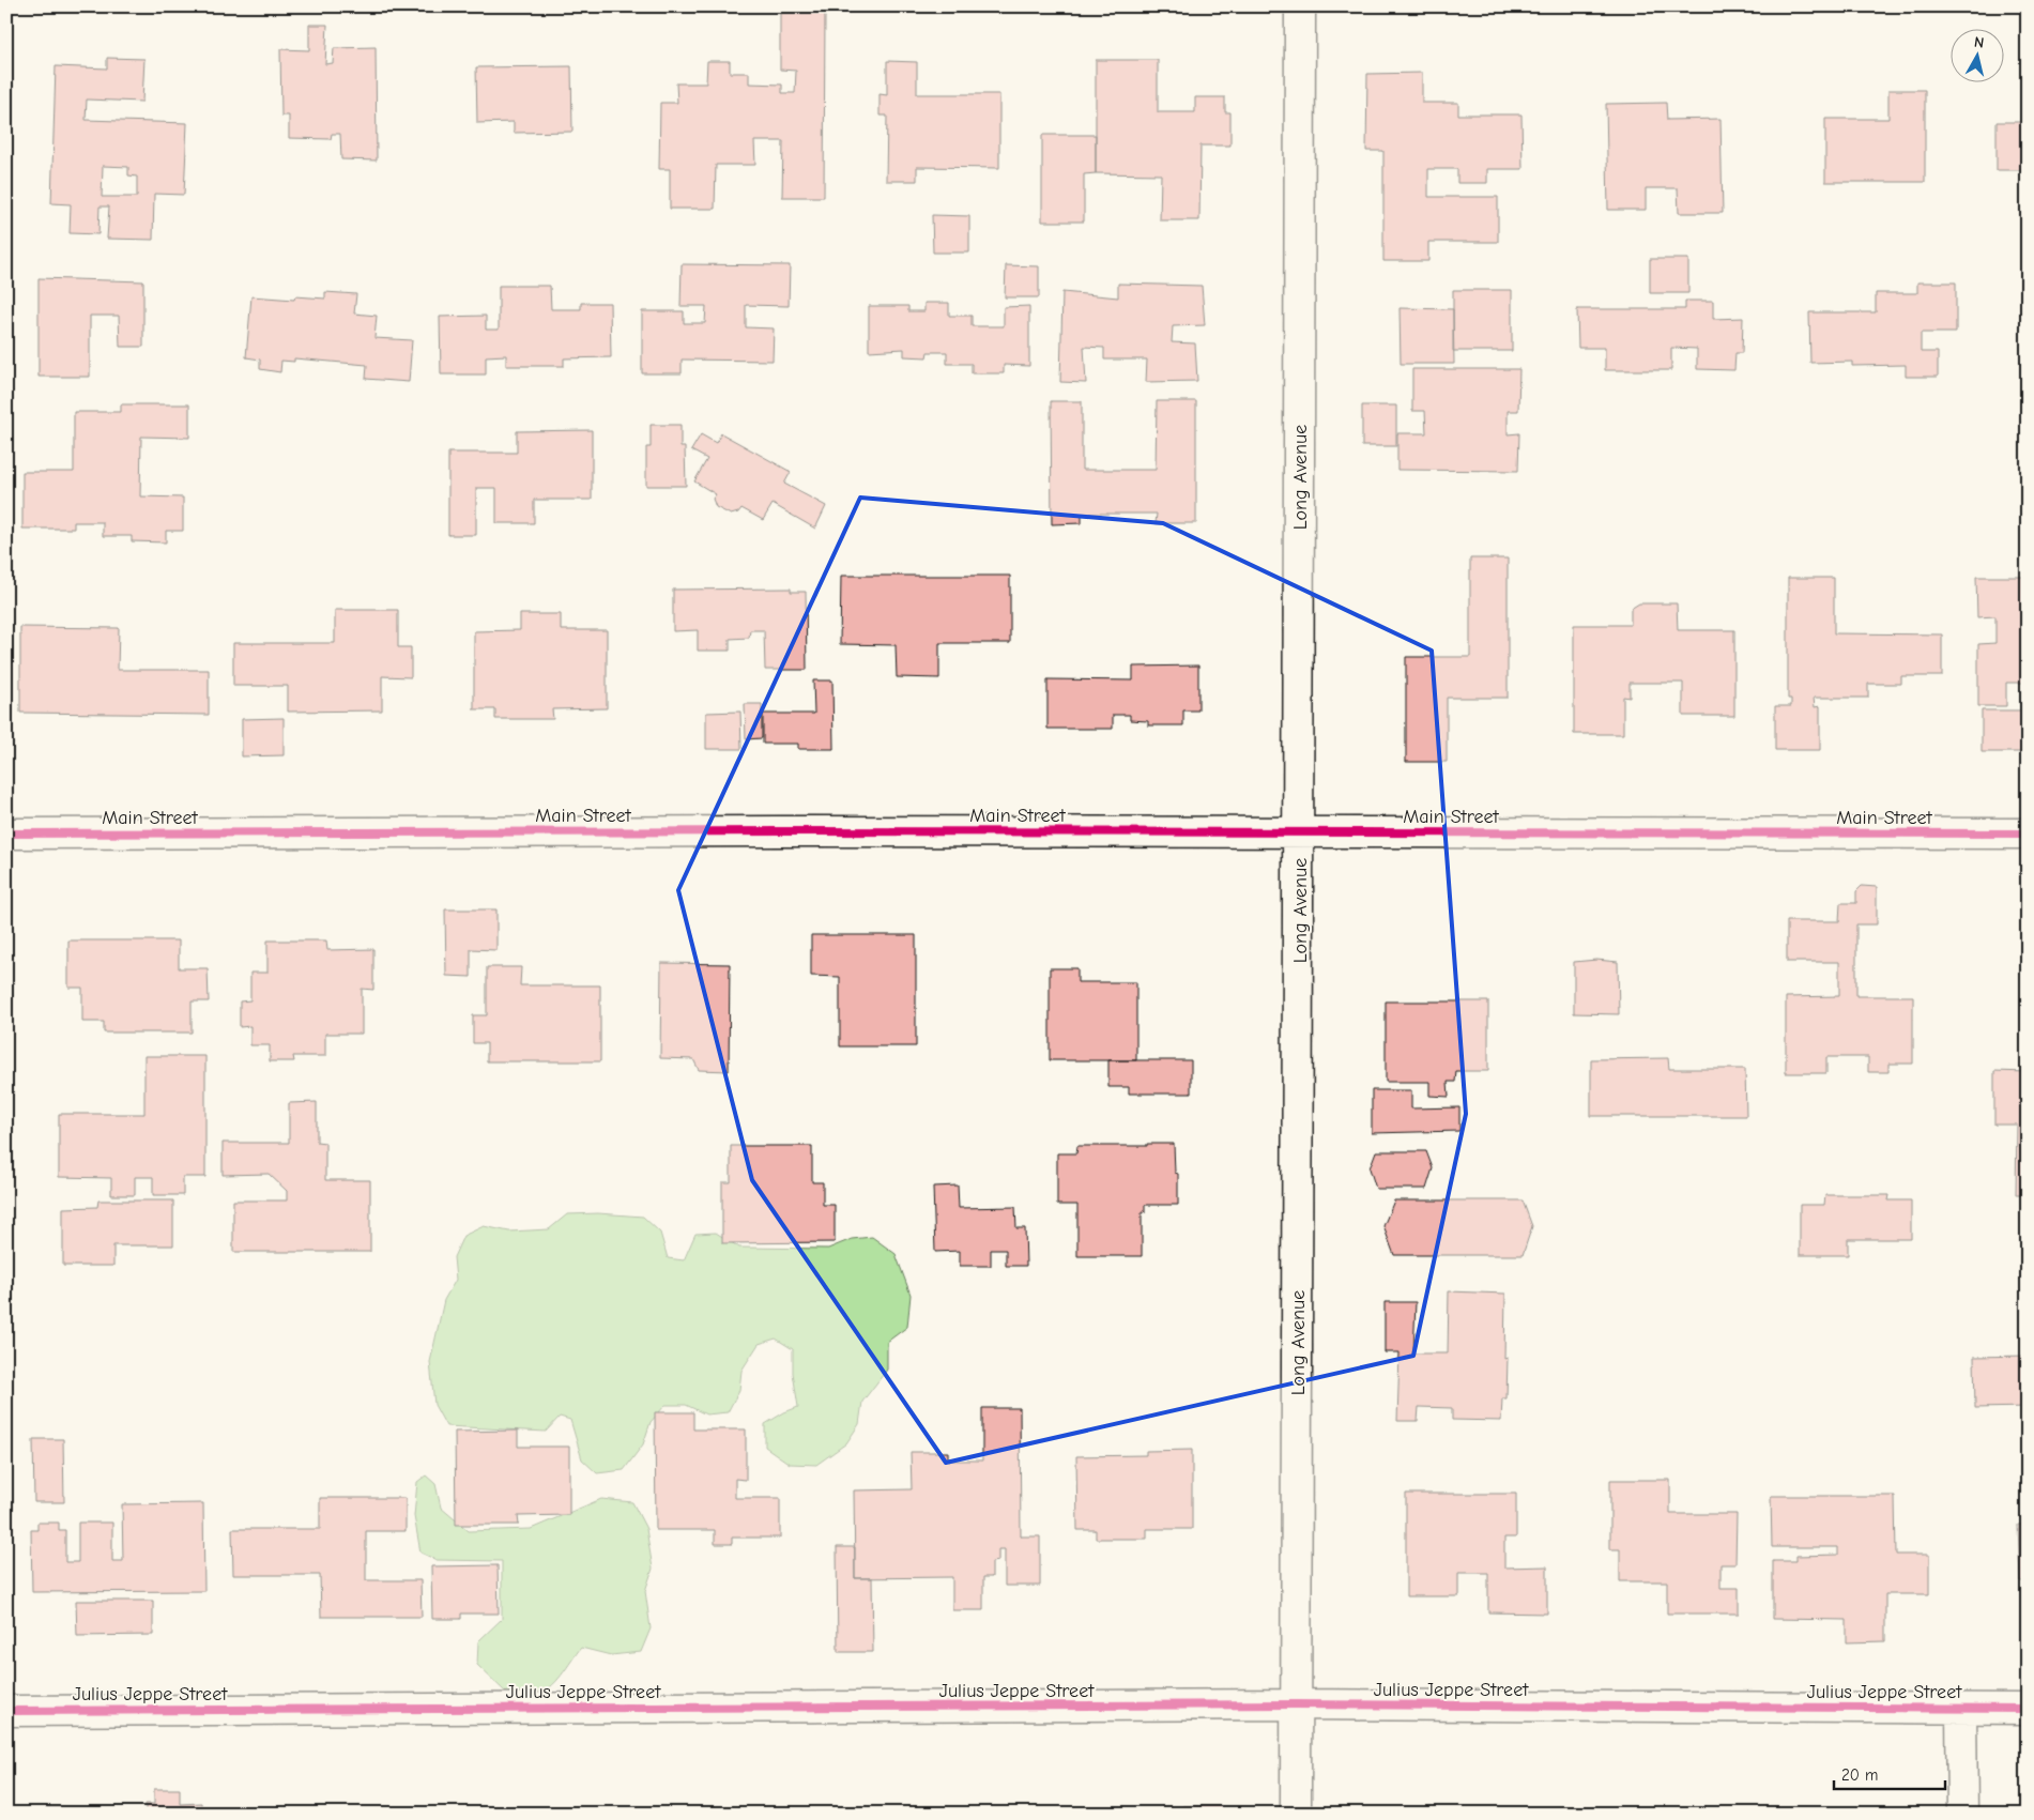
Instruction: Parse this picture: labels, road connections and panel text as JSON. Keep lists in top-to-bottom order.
{
  "streets": {
    "street": ["Long Avenue", "Main Street", "Julius Jeppe Street"]
  },
  "crossings": [
    ["Long Avenue", "Main Street"],
    ["Long Avenue", "Julius Jeppe Street"]
  ],
  "scale_bar": "20 m",
  "north": "top"
}
